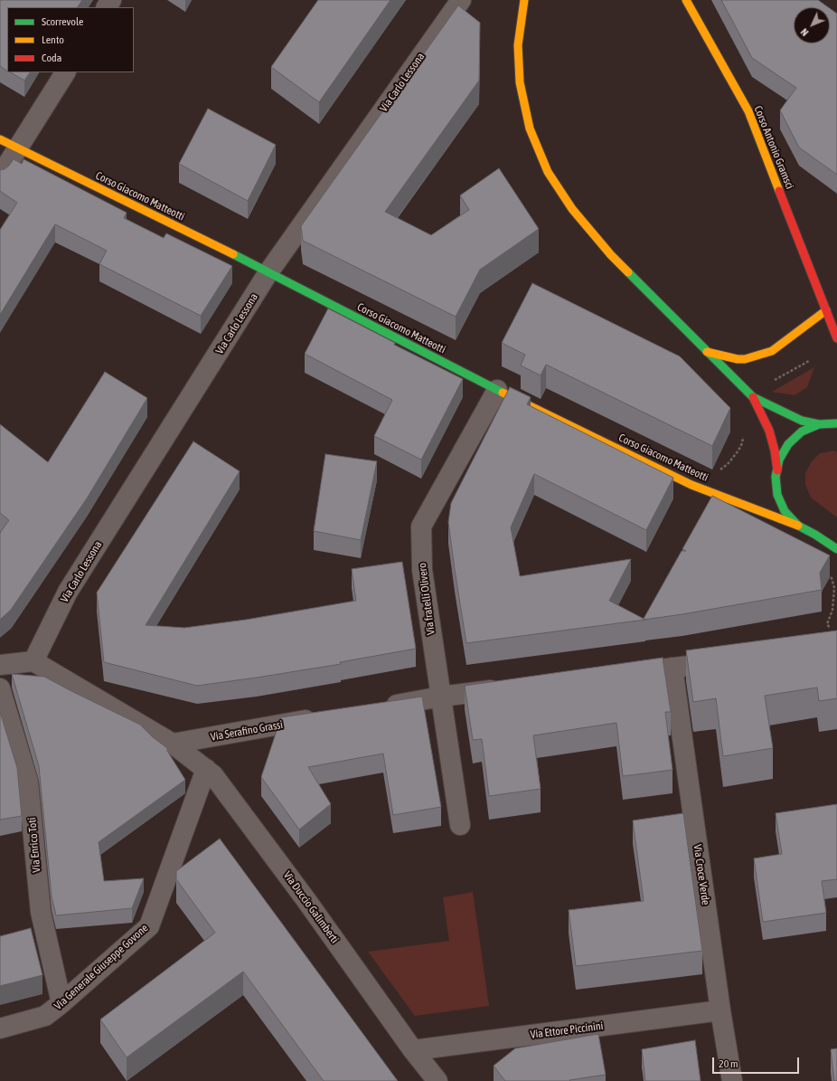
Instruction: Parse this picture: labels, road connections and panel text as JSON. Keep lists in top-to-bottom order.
{
  "streets": {
    "main road": ["Corso Antonio Gramsci", "Corso Giacomo Matteotti"],
    "street": [
      "Via Carlo Lessona",
      "Via fratelli Olivero",
      "Via Serafino Grassi",
      "Via Enrico Toti",
      "Via Croce Verde",
      "Via Duccio Galimberti",
      "Via Generale Giuseppe Govone",
      "Via Ettore Piccinini"
    ]
  },
  "crossings": [
    ["Via Carlo Lessona", "Corso Giacomo Matteotti"],
    ["Corso Giacomo Matteotti", "Via fratelli Olivero"],
    ["Via Serafino Grassi", "Via Duccio Galimberti"],
    ["Via Enrico Toti", "Via Generale Giuseppe Govone"],
    ["Via Croce Verde", "Via Ettore Piccinini"],
    ["Via Duccio Galimberti", "Via Generale Giuseppe Govone"],
    ["Via Duccio Galimberti", "Via Ettore Piccinini"]
  ],
  "legend": ["Scorrevole", "Lento", "Coda"],
  "scale_bar": "20 m",
  "north": "bottom left"
}
